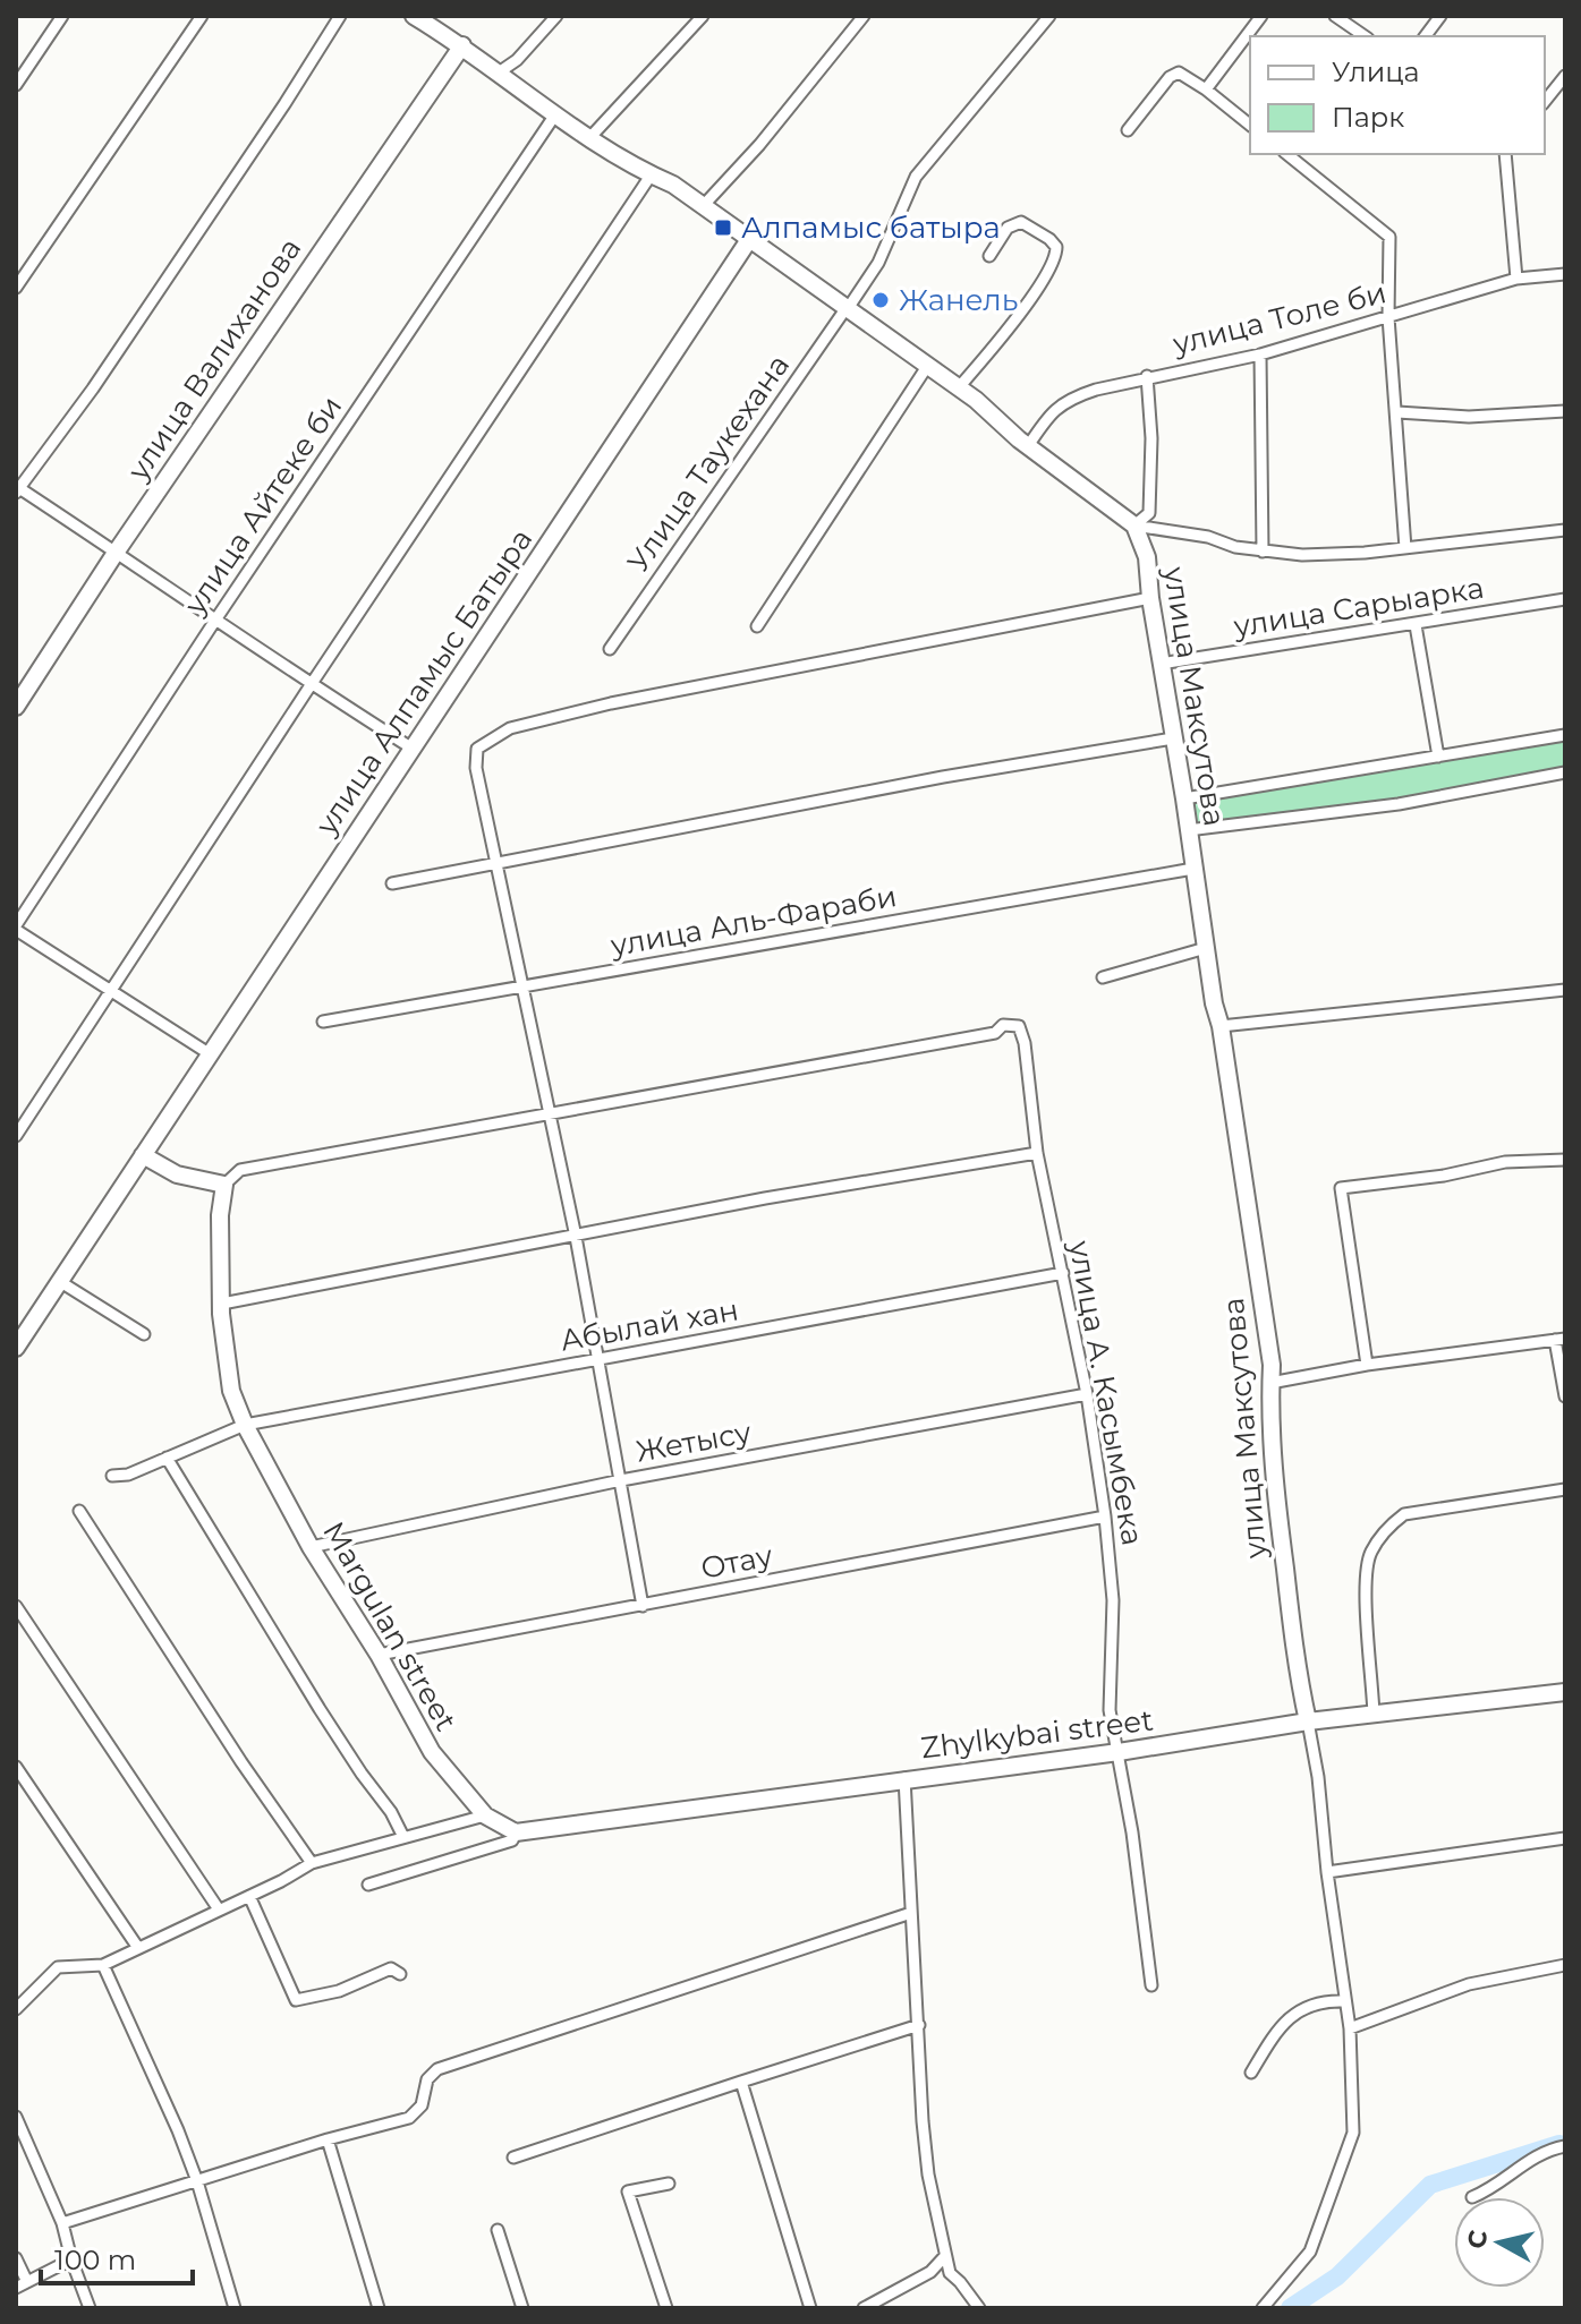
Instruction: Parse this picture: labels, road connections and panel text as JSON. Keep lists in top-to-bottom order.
{
  "streets": {
    "street": [
      "улица Толе би",
      "улица Валиханова",
      "Улица Таукехана",
      "улица Айтеке би",
      "улица Сарыарка",
      "улица Алпамыс Батыра",
      "улица Максутова",
      "улица Аль-Фараби",
      "Абылай хан",
      "улица А. Касымбека",
      "Жетысу",
      "Отау",
      "Margulan street",
      "Zhylkybai street"
    ]
  },
  "crossings": [
    ["улица Сарыарка", "улица Максутова"],
    ["улица Максутова", "улица Аль-Фараби"],
    ["улица Максутова", "Zhylkybai street"],
    ["Абылай хан", "улица А. Касымбека"],
    ["Абылай хан", "Margulan street"],
    ["улица А. Касымбека", "Жетысу"],
    ["улица А. Касымбека", "Отау"],
    ["улица А. Касымбека", "Zhylkybai street"],
    ["Жетысу", "Margulan street"],
    ["Отау", "Margulan street"],
    ["Margulan street", "Zhylkybai street"]
  ],
  "places": {
    "transit": ["Алпамыс батыра"],
    "other": ["Жанель"]
  },
  "legend": ["Улица", "Парк"],
  "scale_bar": "100 m",
  "north": "left"
}
